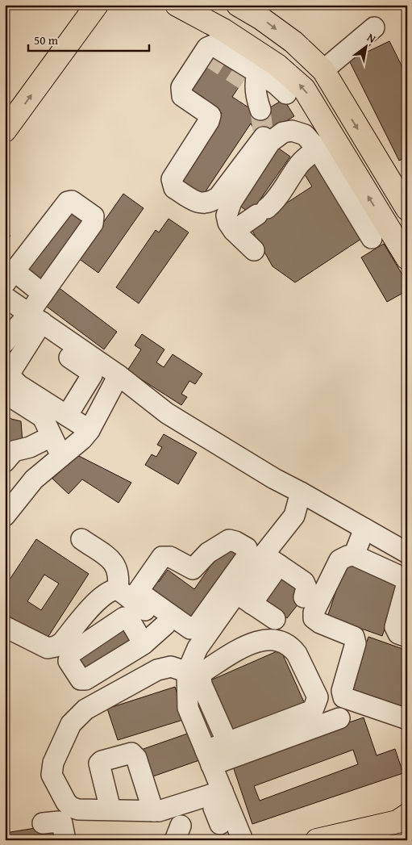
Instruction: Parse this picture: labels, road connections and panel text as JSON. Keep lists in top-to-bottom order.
{
  "scale_bar": "50 m",
  "north": "top right"
}
